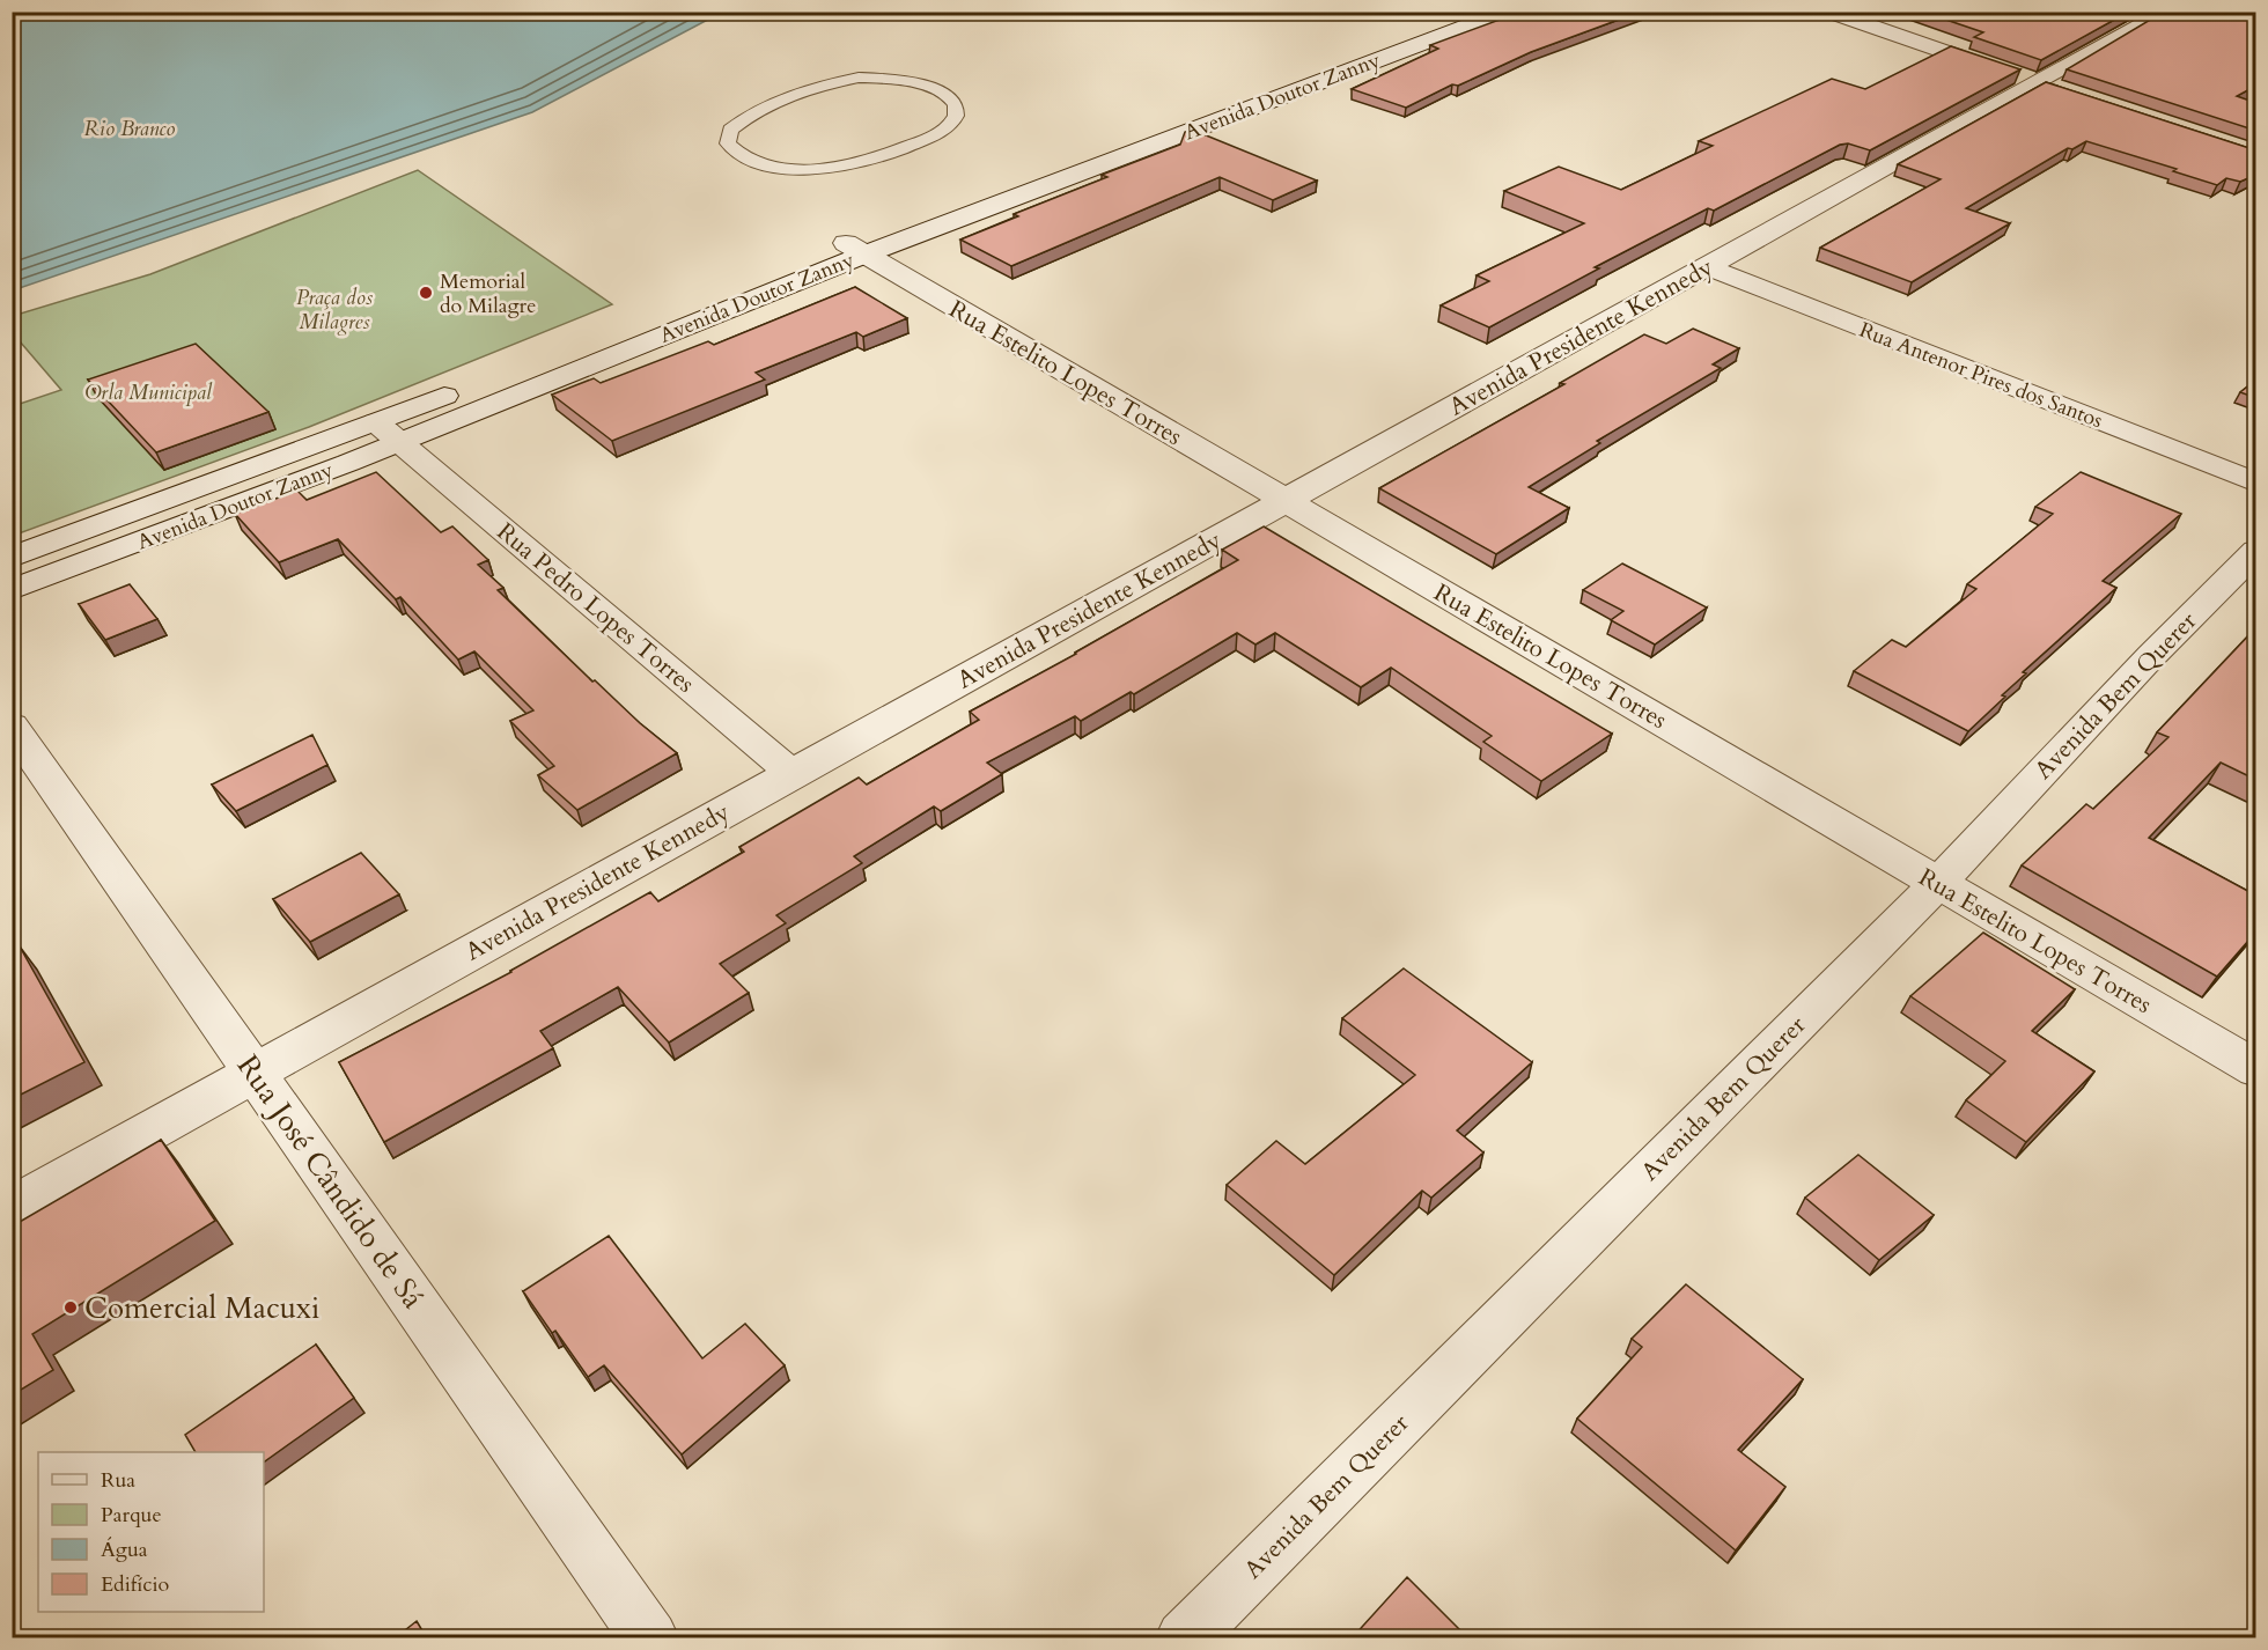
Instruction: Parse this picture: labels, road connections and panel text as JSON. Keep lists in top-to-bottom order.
{
  "streets": {
    "street": [
      "Avenida Doutor Zanny",
      "Avenida Presidente Kennedy",
      "Rua Estelito Lopes Torres",
      "Rua Antenor Pires dos Santos",
      "Rua Pedro Lopes Torres",
      "Avenida Bem Querer",
      "Rua José Cândido de Sá"
    ]
  },
  "crossings": [
    ["Avenida Doutor Zanny", "Rua Estelito Lopes Torres"],
    ["Avenida Doutor Zanny", "Rua Pedro Lopes Torres"],
    ["Avenida Presidente Kennedy", "Rua Estelito Lopes Torres"],
    ["Avenida Presidente Kennedy", "Rua Antenor Pires dos Santos"],
    ["Avenida Presidente Kennedy", "Rua Pedro Lopes Torres"],
    ["Avenida Presidente Kennedy", "Rua José Cândido de Sá"],
    ["Rua Estelito Lopes Torres", "Avenida Bem Querer"]
  ],
  "water": ["Rio Branco"],
  "parks": ["Praça dos Milagres", "Orla Municipal"],
  "places": ["Memorial do Milagre", "Comercial Macuxi"],
  "legend": [
    "Rua",
    "Parque",
    "Água",
    "Edifício"
  ]
}
